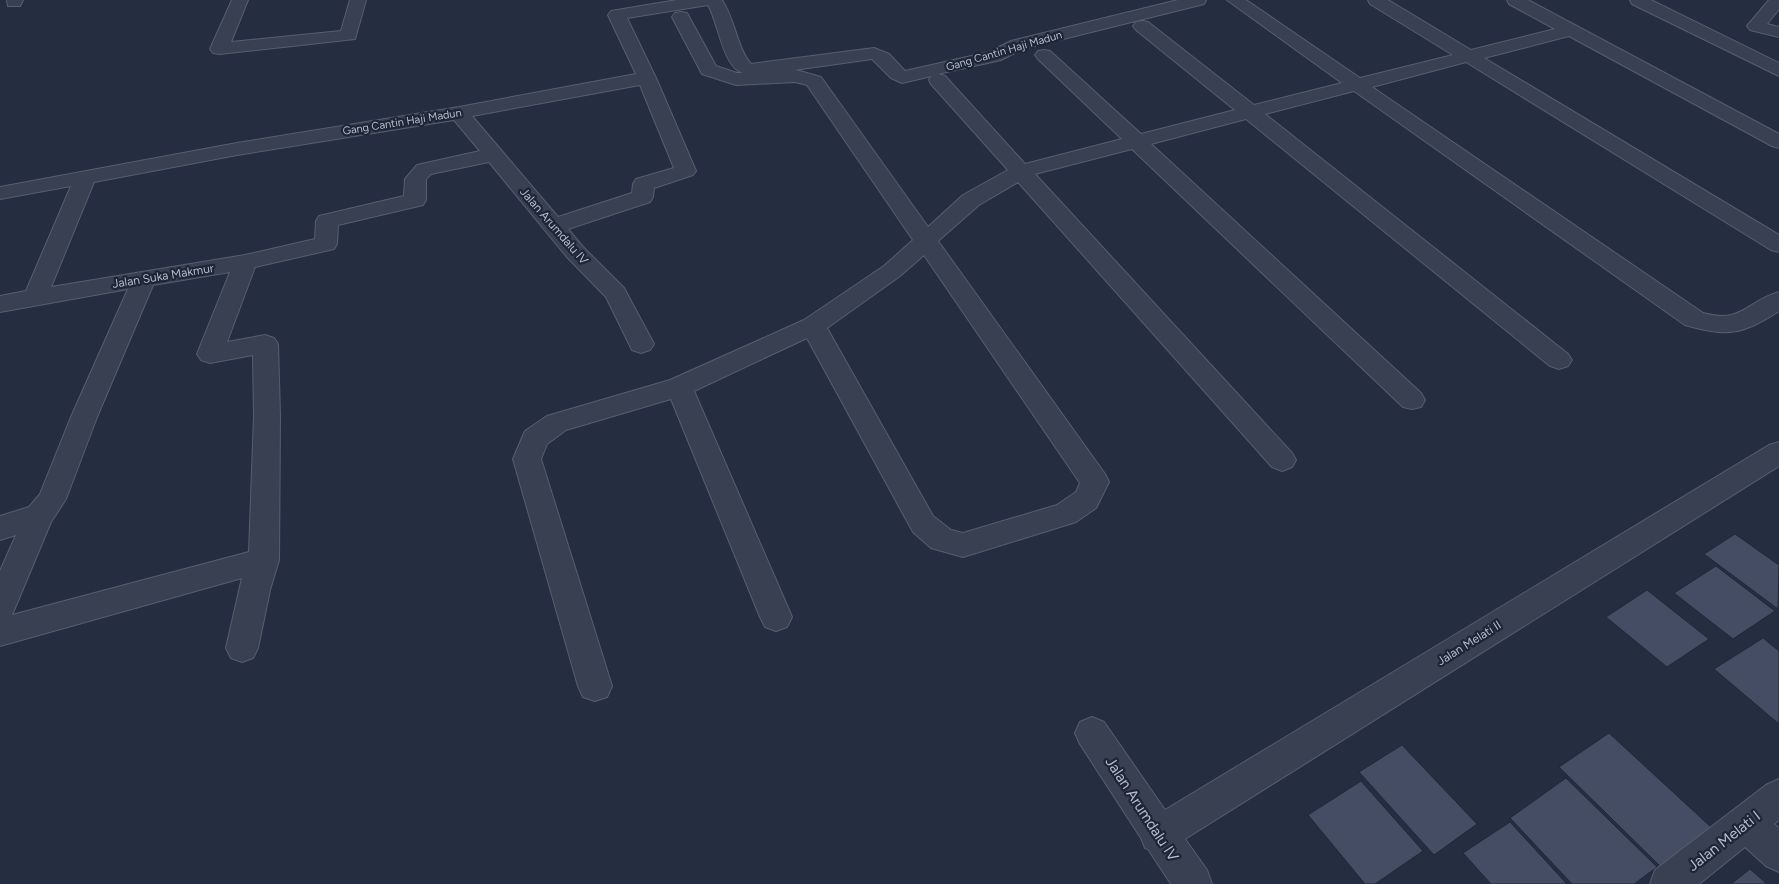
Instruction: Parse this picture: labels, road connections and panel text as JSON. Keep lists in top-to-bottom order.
{
  "streets": {
    "street": [
      "Gang Cantin Haji Madun",
      "Jalan Arumdalu IV",
      "Jalan Suka Makmur",
      "Jalan Melati II",
      "Jalan Melati I"
    ]
  },
  "crossings": [
    ["Gang Cantin Haji Madun", "Jalan Arumdalu IV"],
    ["Jalan Arumdalu IV", "Jalan Suka Makmur"],
    ["Jalan Arumdalu IV", "Jalan Melati II"]
  ]
}
